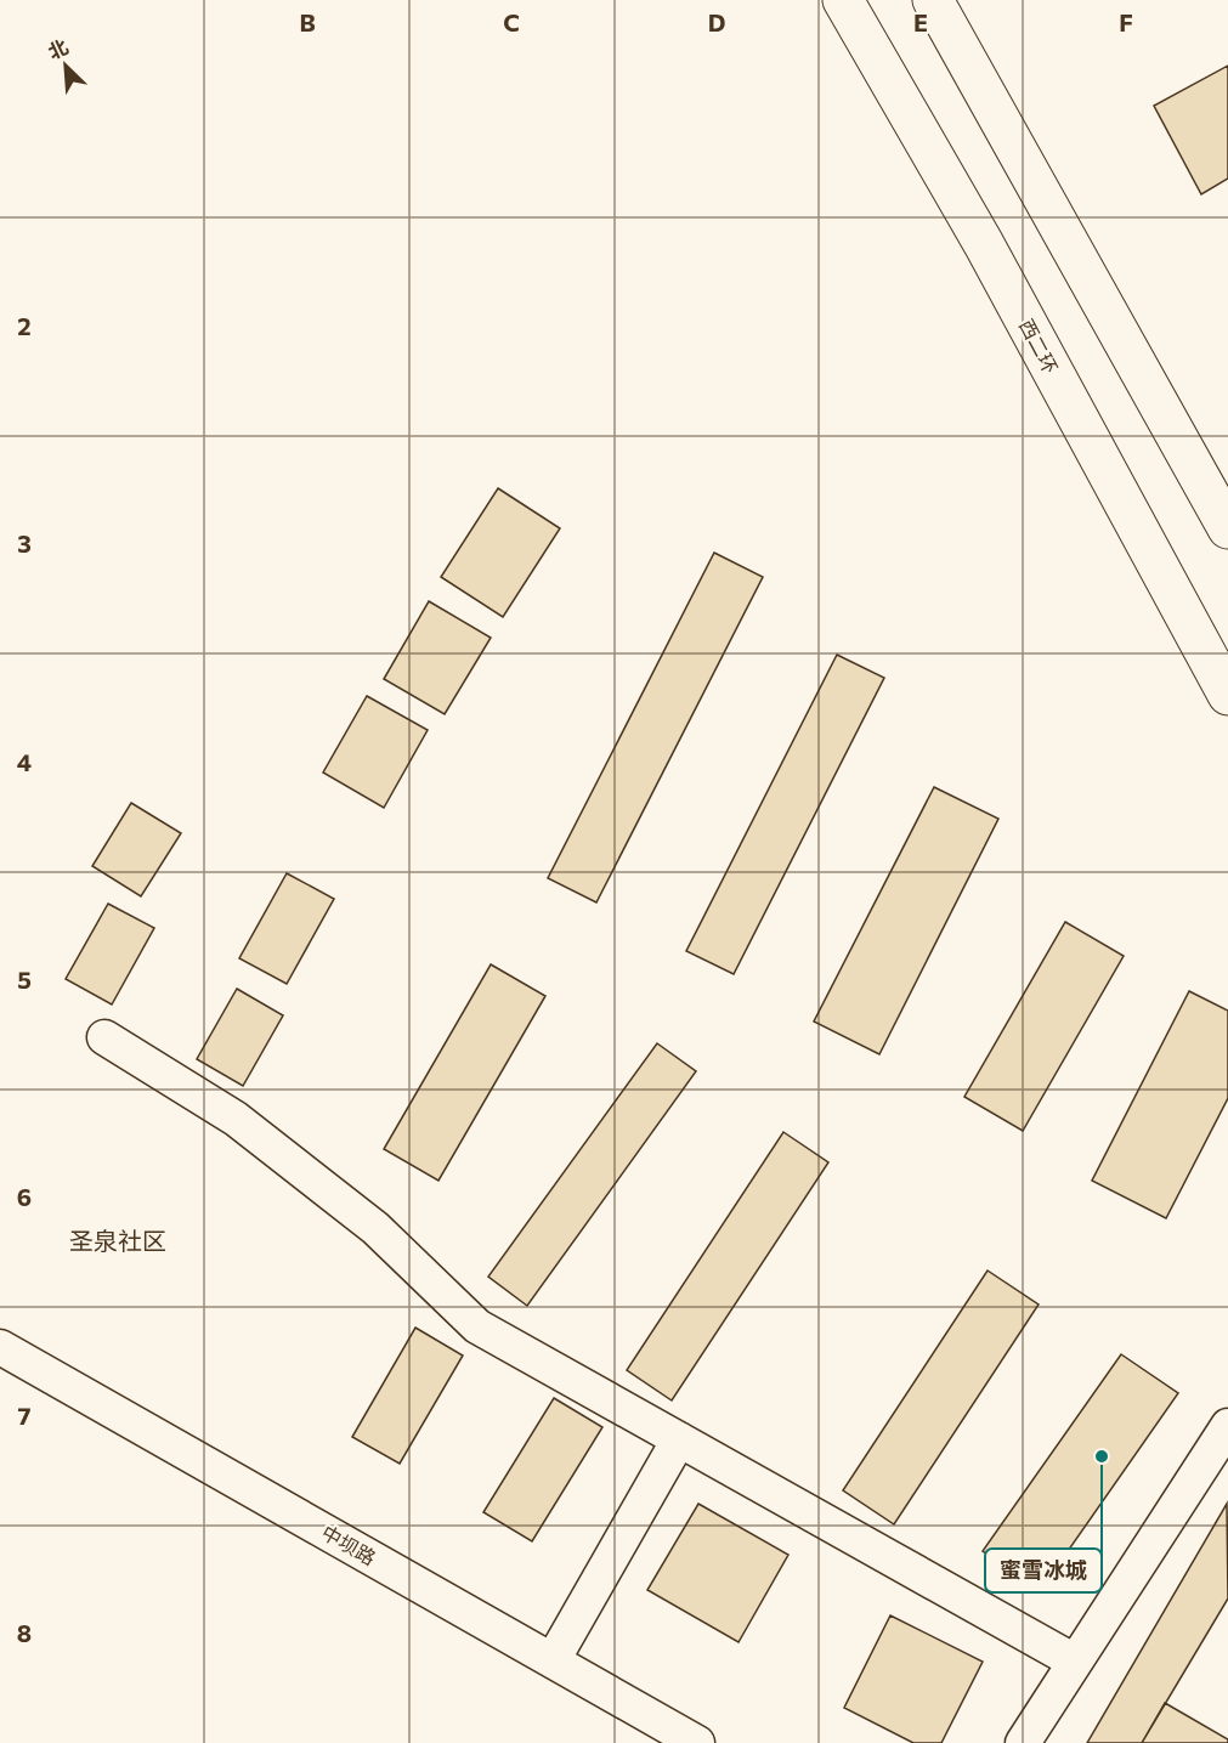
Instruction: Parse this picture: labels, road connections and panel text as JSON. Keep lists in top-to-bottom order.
{
  "streets": {
    "highway": ["西二环"],
    "street": ["中坝路"]
  },
  "districts": ["圣泉社区"],
  "places": ["蜜雪冰城"],
  "north": "top left",
  "grid": {
    "columns": [
      "B",
      "C",
      "D",
      "E",
      "F"
    ],
    "rows": [
      "2",
      "3",
      "4",
      "5",
      "6",
      "7",
      "8"
    ]
  }
}
